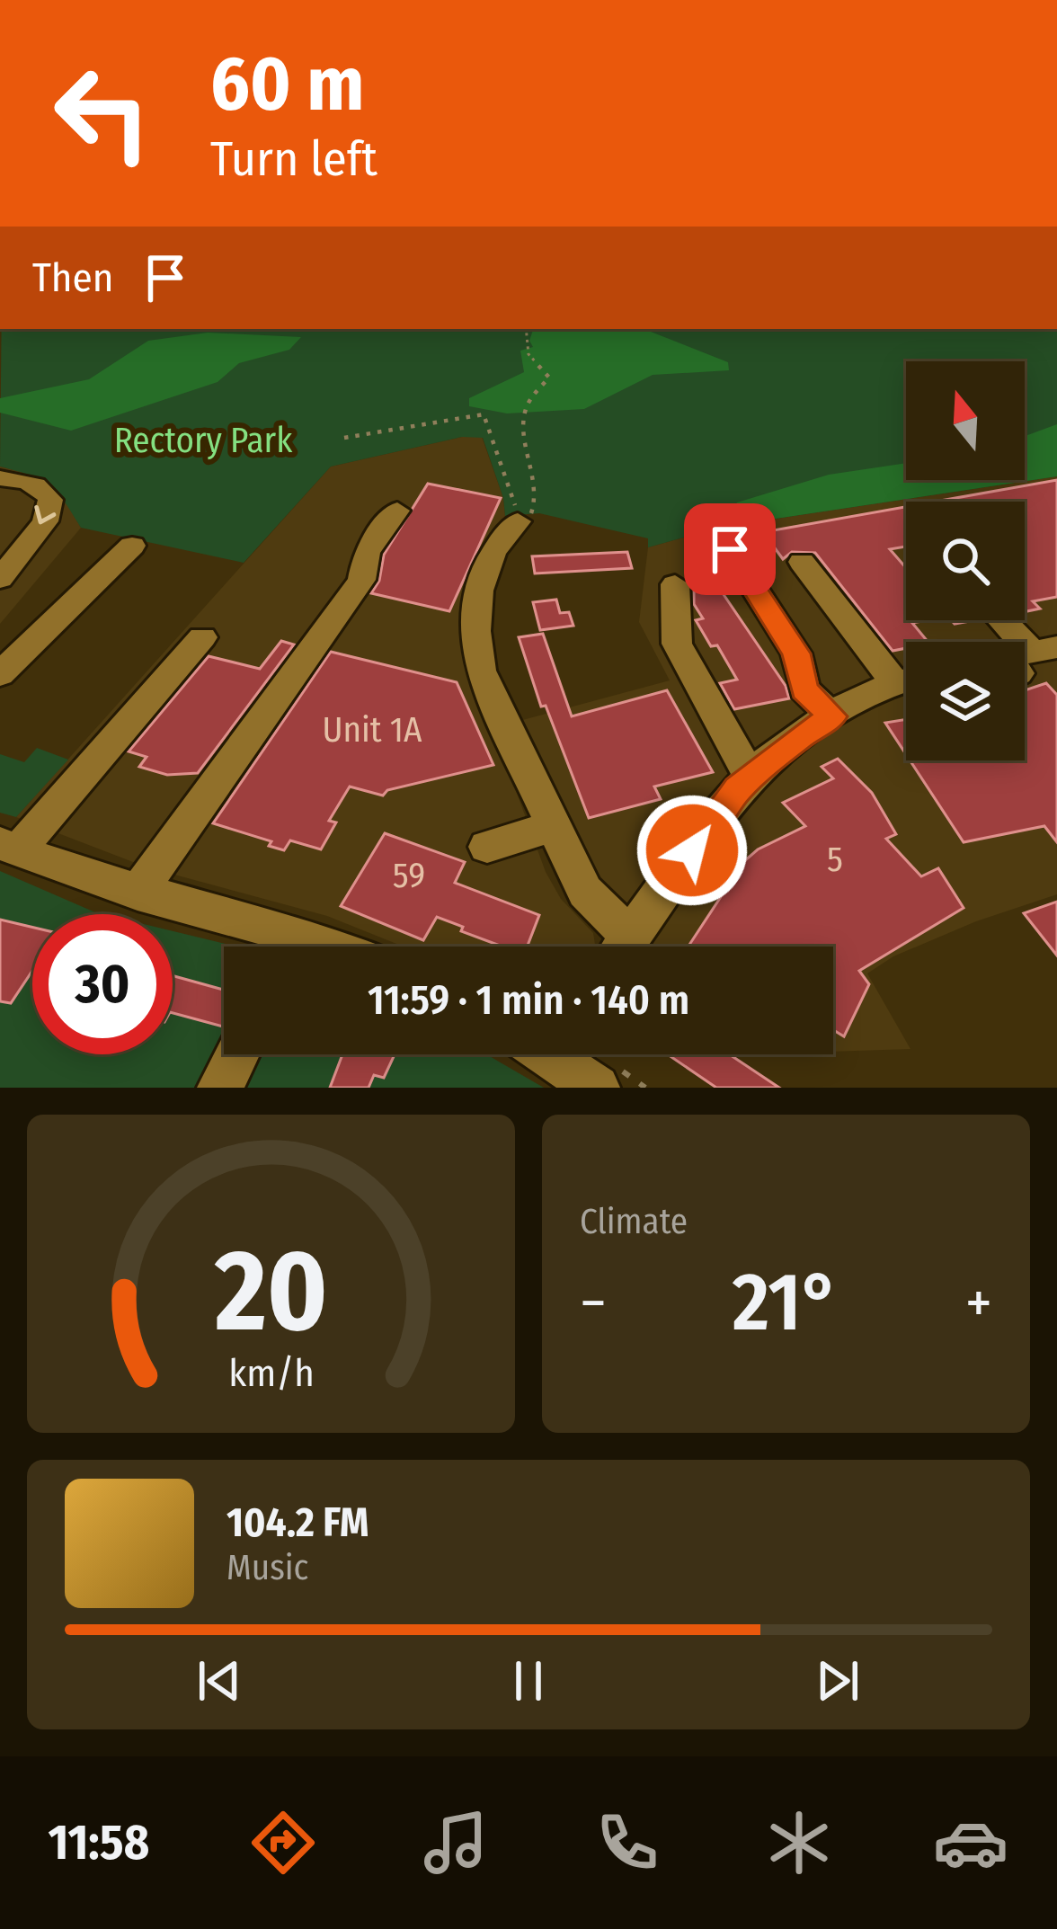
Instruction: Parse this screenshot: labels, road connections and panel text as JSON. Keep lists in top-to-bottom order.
{
  "parks": ["Rectory Park"],
  "house_numbers": ["Unit 1A", "5", "59"],
  "north": "top",
  "page": {
    "turn": ["60 m", "Turn left"],
    "then": "Then",
    "limit": "30",
    "trip": "11:59 · 1 min · 140 m",
    "tile": "Climate",
    "heat": ["−", "21°", "+"],
    "song": ["104.2 FM", "Music"],
    "tabs": "11:58",
    "gauge": ["20", "km/h"]
  }
}
